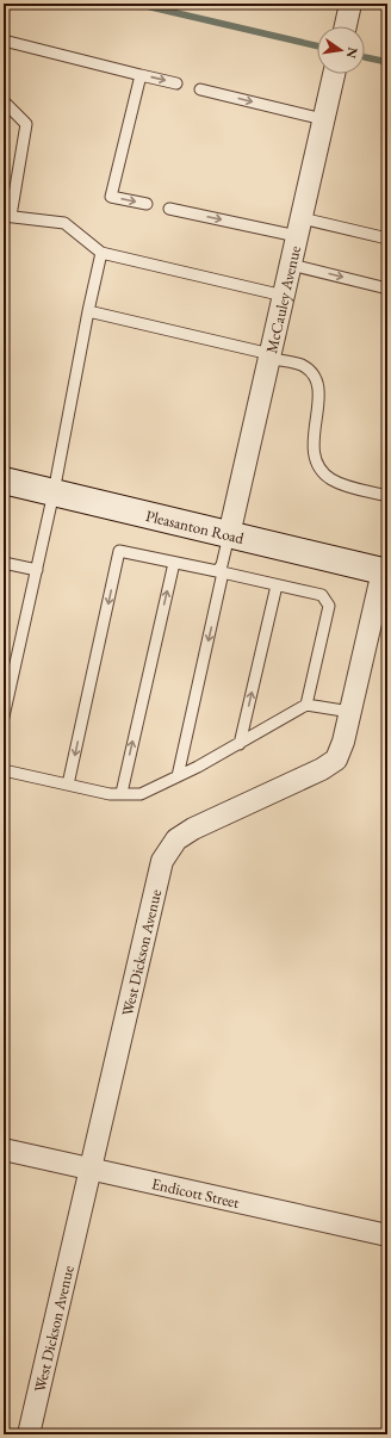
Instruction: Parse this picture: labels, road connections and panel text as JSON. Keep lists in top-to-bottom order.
{
  "streets": {
    "main road": ["Pleasanton Road"],
    "street": ["McCauley Avenue", "West Dickson Avenue", "Endicott Street"]
  },
  "crossings": [
    ["McCauley Avenue", "Pleasanton Road"],
    ["Pleasanton Road", "West Dickson Avenue"],
    ["West Dickson Avenue", "Endicott Street"]
  ],
  "north": "right"
}
